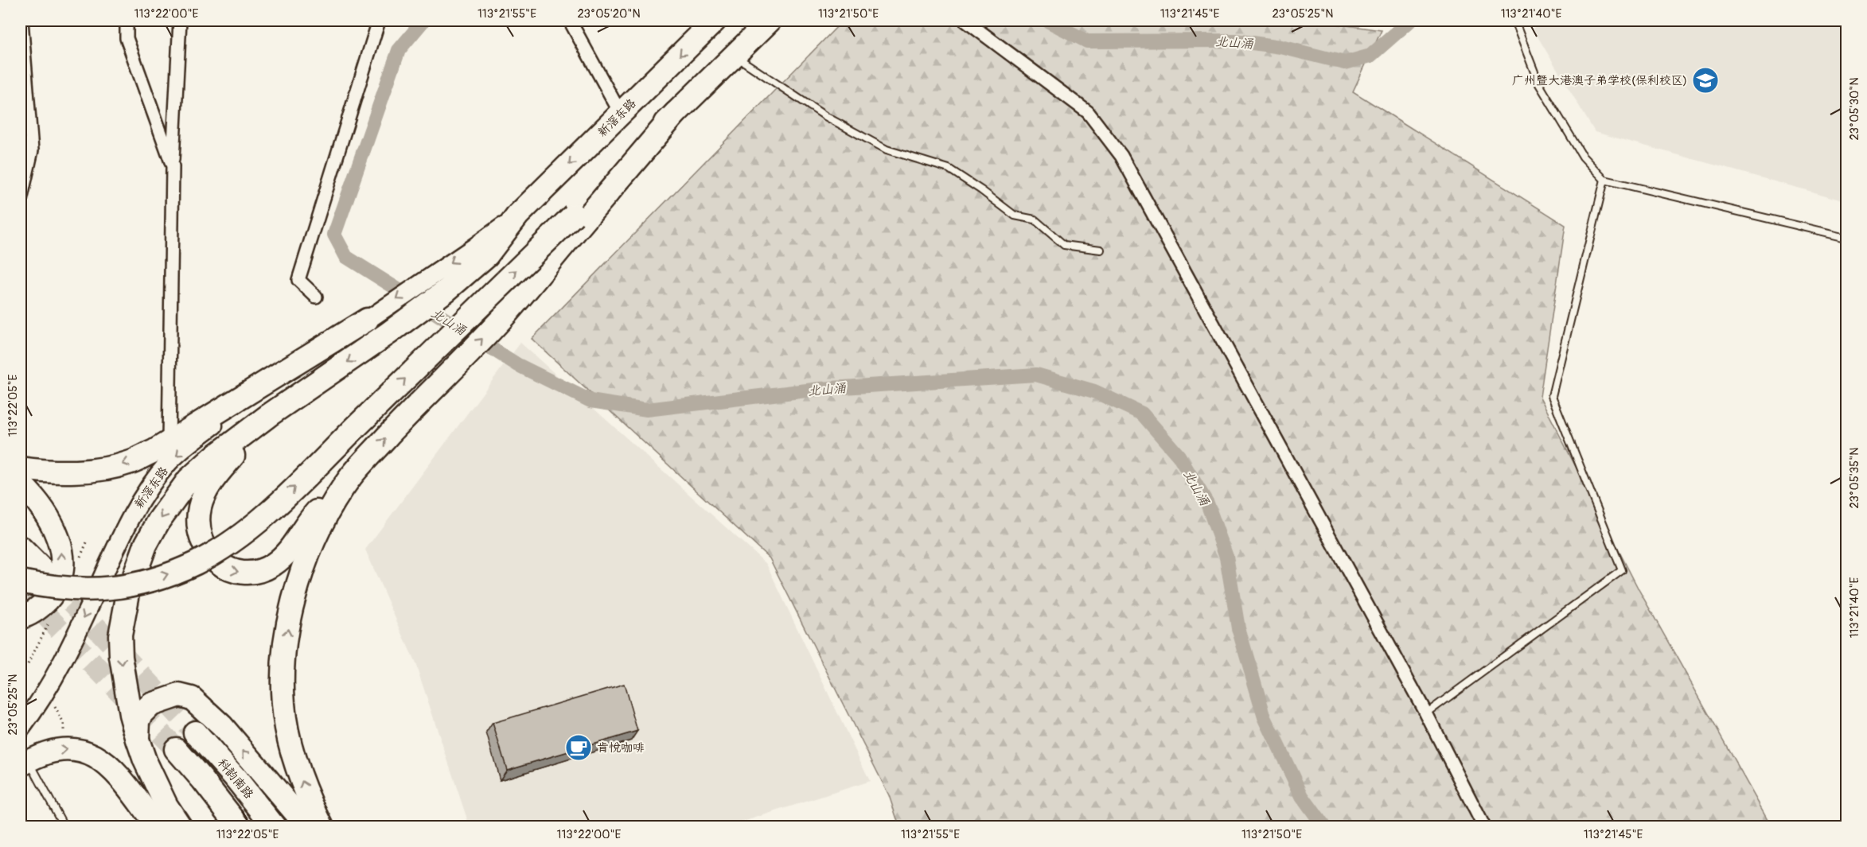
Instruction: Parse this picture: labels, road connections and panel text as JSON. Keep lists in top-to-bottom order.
{
  "streets": {
    "highway": ["新滘东路", "科韵南路"]
  },
  "water": ["北山涌"],
  "places": {
    "school or university": ["广州暨大港澳子弟学校(保利校区)"],
    "cafe": ["肯悦咖啡"]
  },
  "coordinates": [
    "113°22'00\"E",
    "113°21'55\"E",
    "23°05'20\"N",
    "113°21'50\"E",
    "113°21'45\"E",
    "23°05'25\"N",
    "113°21'40\"E",
    "23°05'30\"N",
    "113°22'05\"E",
    "23°05'35\"N"
  ]
}
